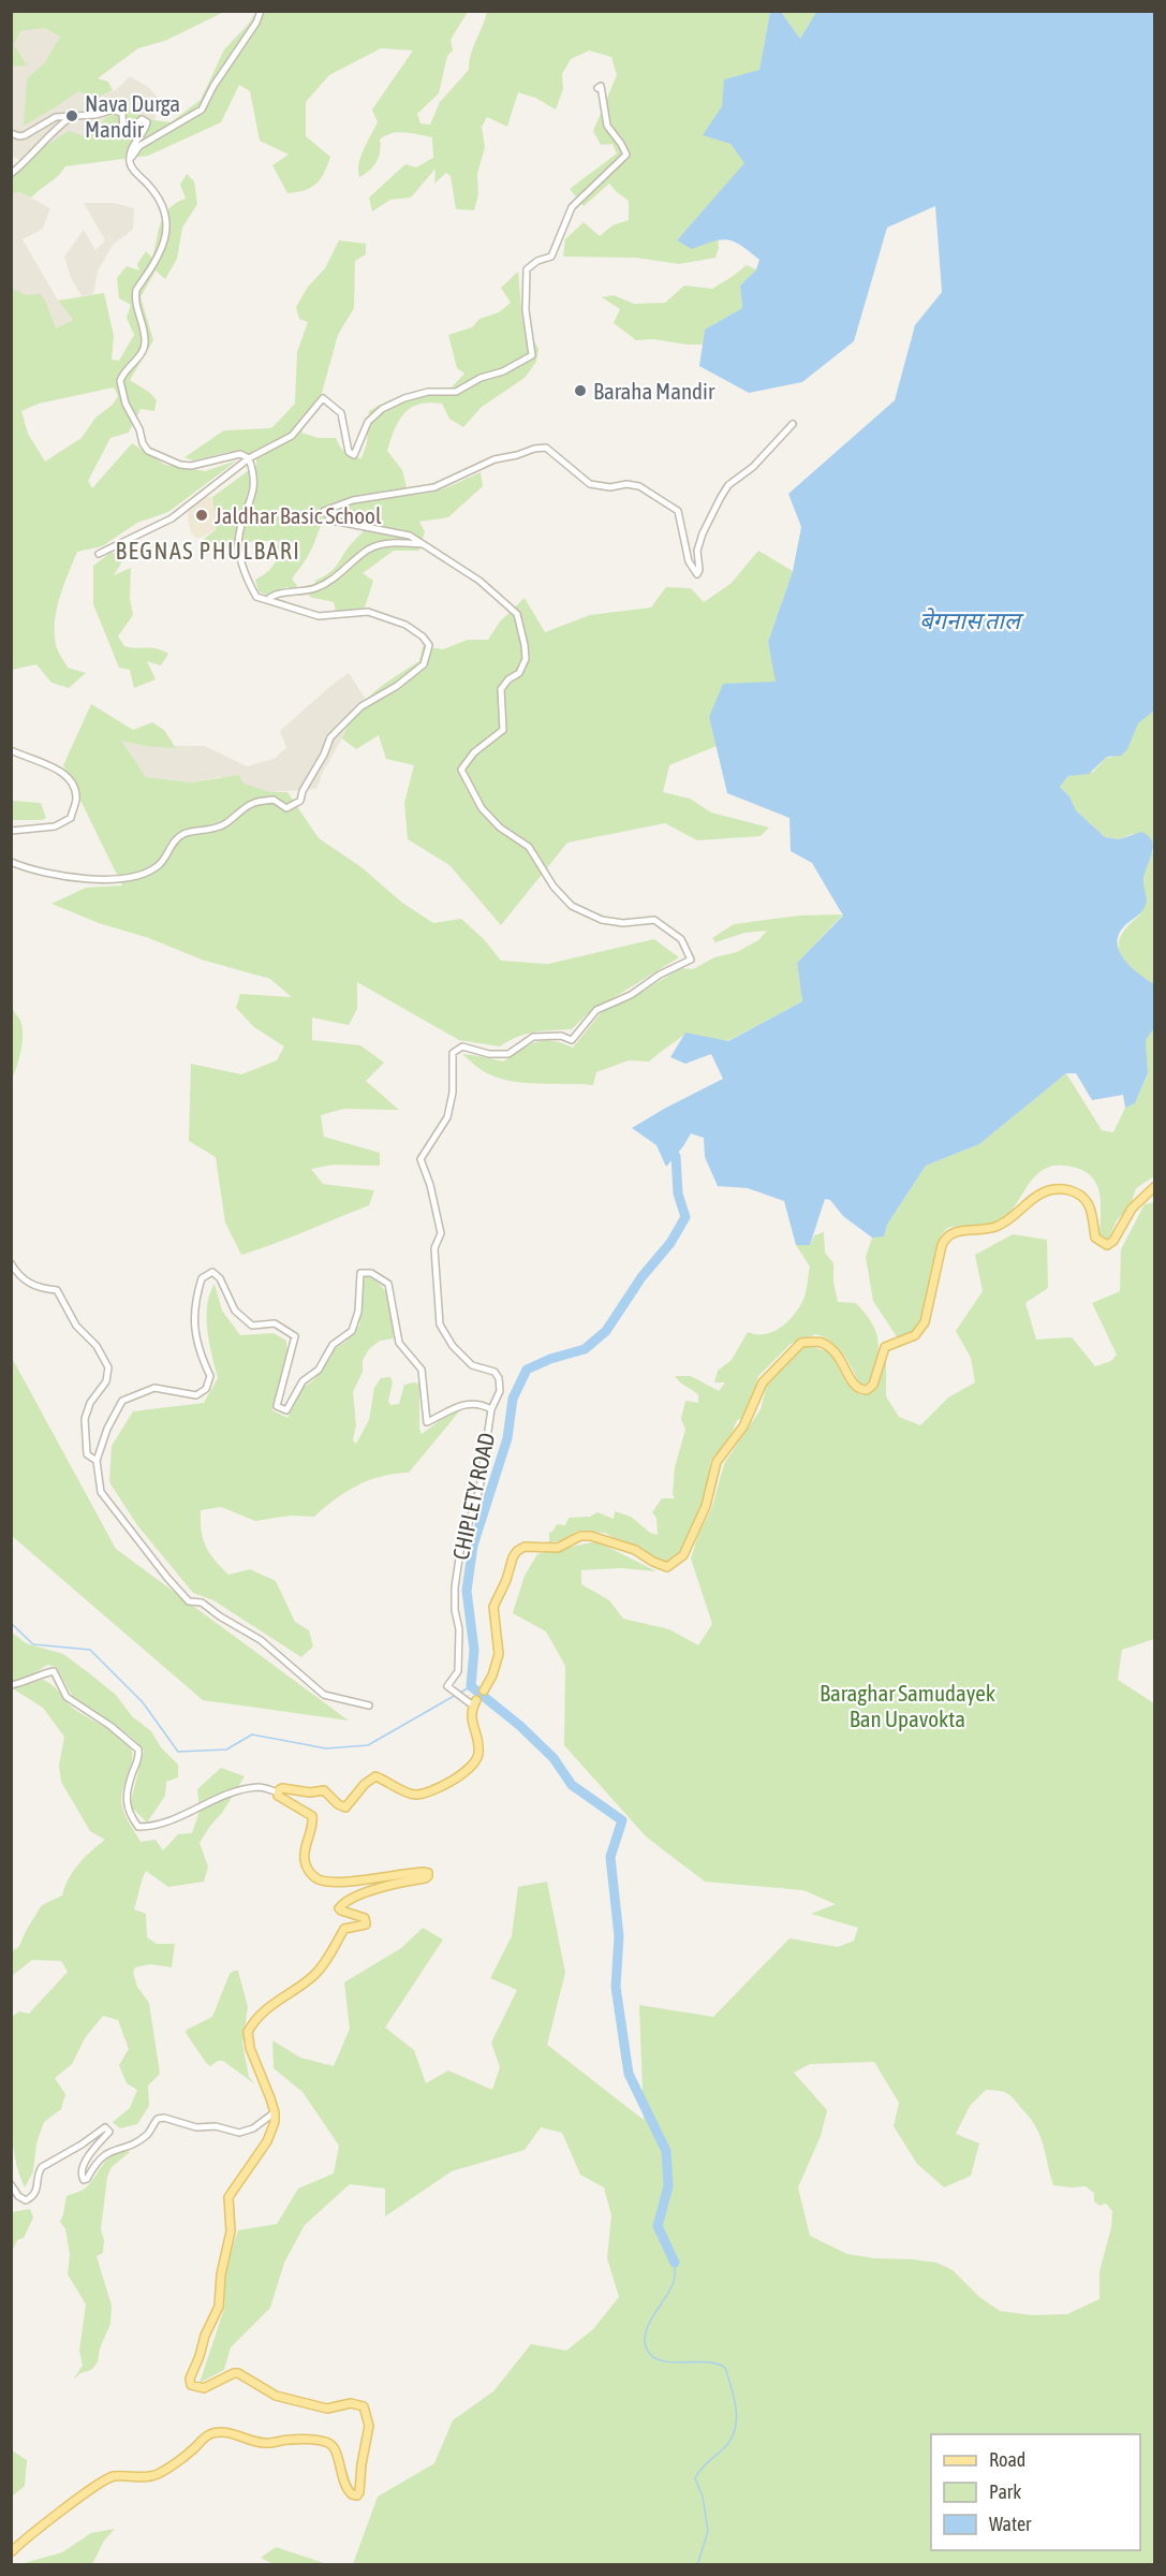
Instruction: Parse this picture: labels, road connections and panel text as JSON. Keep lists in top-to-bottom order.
{
  "streets": {
    "street": ["CHIPLETY ROAD"]
  },
  "districts": ["BEGNAS PHULBARI"],
  "water": ["बेगनास ताल"],
  "parks": ["Baraghar Samudayek Ban Upavokta"],
  "places": ["Nava Durga Mandir", "Baraha Mandir", "Jaldhar Basic School"],
  "legend": ["Road", "Park", "Water"]
}
